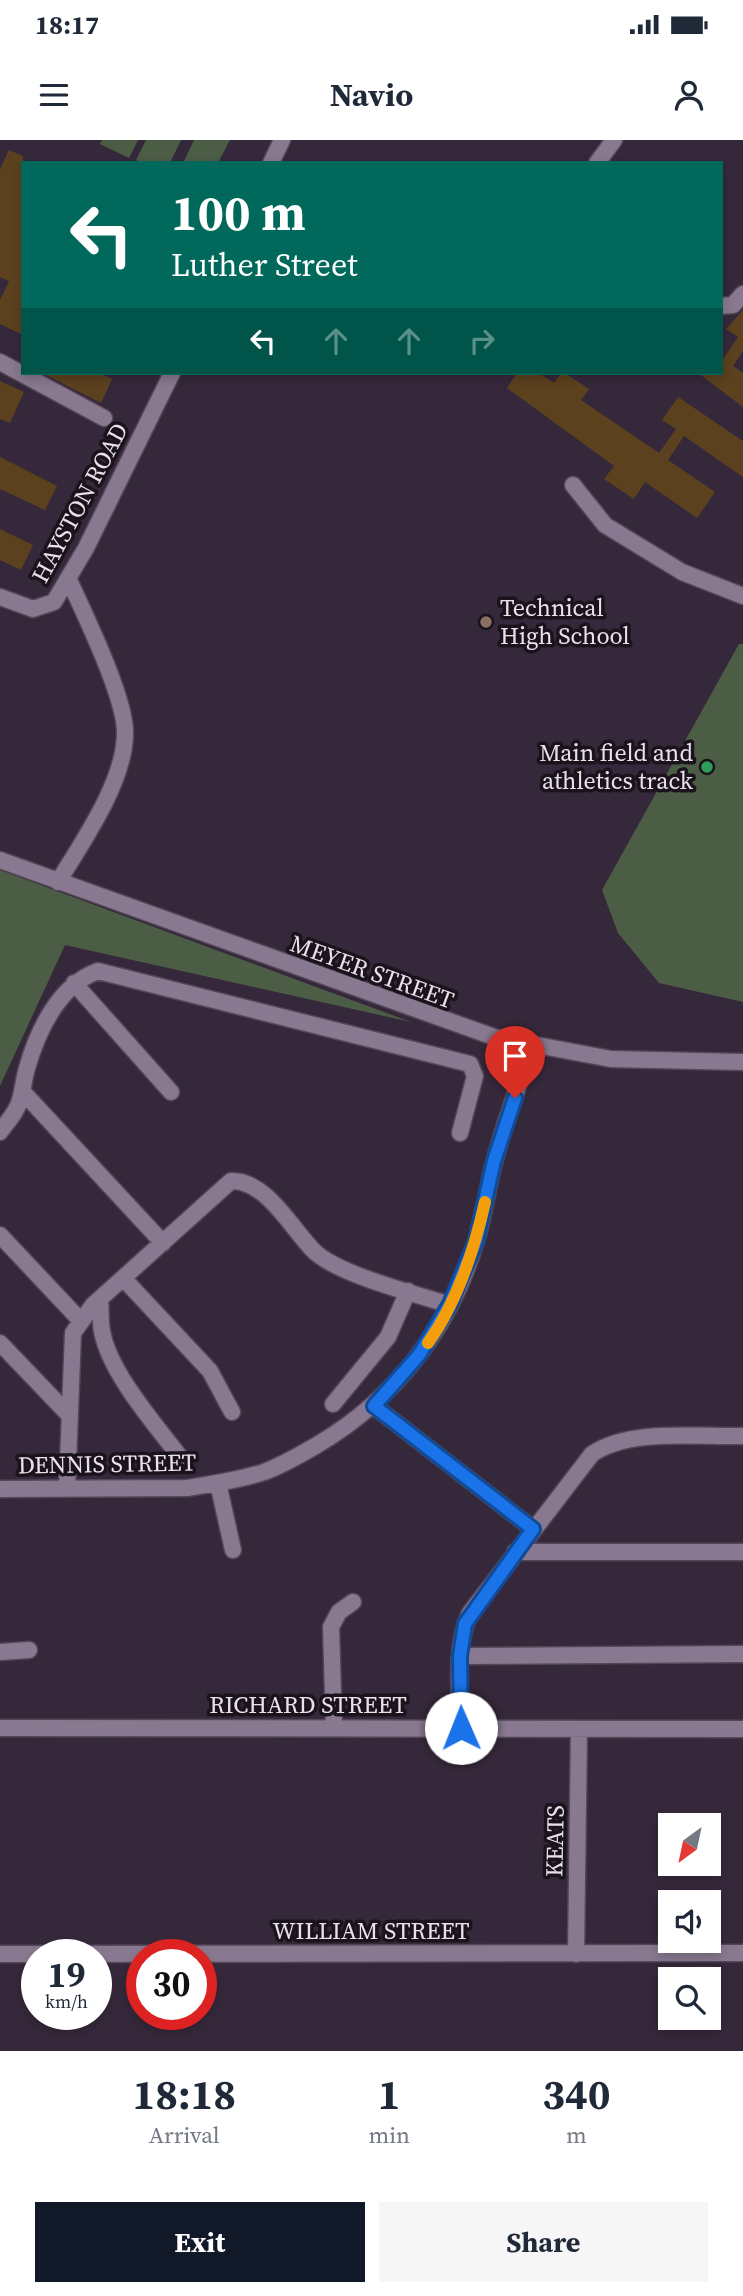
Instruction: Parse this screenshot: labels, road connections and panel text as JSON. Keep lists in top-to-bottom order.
{
  "streets": {
    "street": [
      "HAYSTON ROAD",
      "MEYER STREET",
      "DENNIS STREET",
      "RICHARD STREET",
      "KEATS",
      "WILLIAM STREET"
    ]
  },
  "crossings": [
    ["RICHARD STREET", "KEATS"],
    ["KEATS", "WILLIAM STREET"]
  ],
  "places": ["Technical High School", "Main field and athletics track"],
  "north": "bottom left",
  "page": {
    "status": "18:17",
    "header": "Navio",
    "turn": ["100 m", "Luther Street"],
    "speed": "19 km/h",
    "limit": "30",
    "eta": [
      "18:18",
      "Arrival",
      "1",
      "min",
      "340",
      "m"
    ],
    "buttons": ["Exit", "Share"]
  }
}
